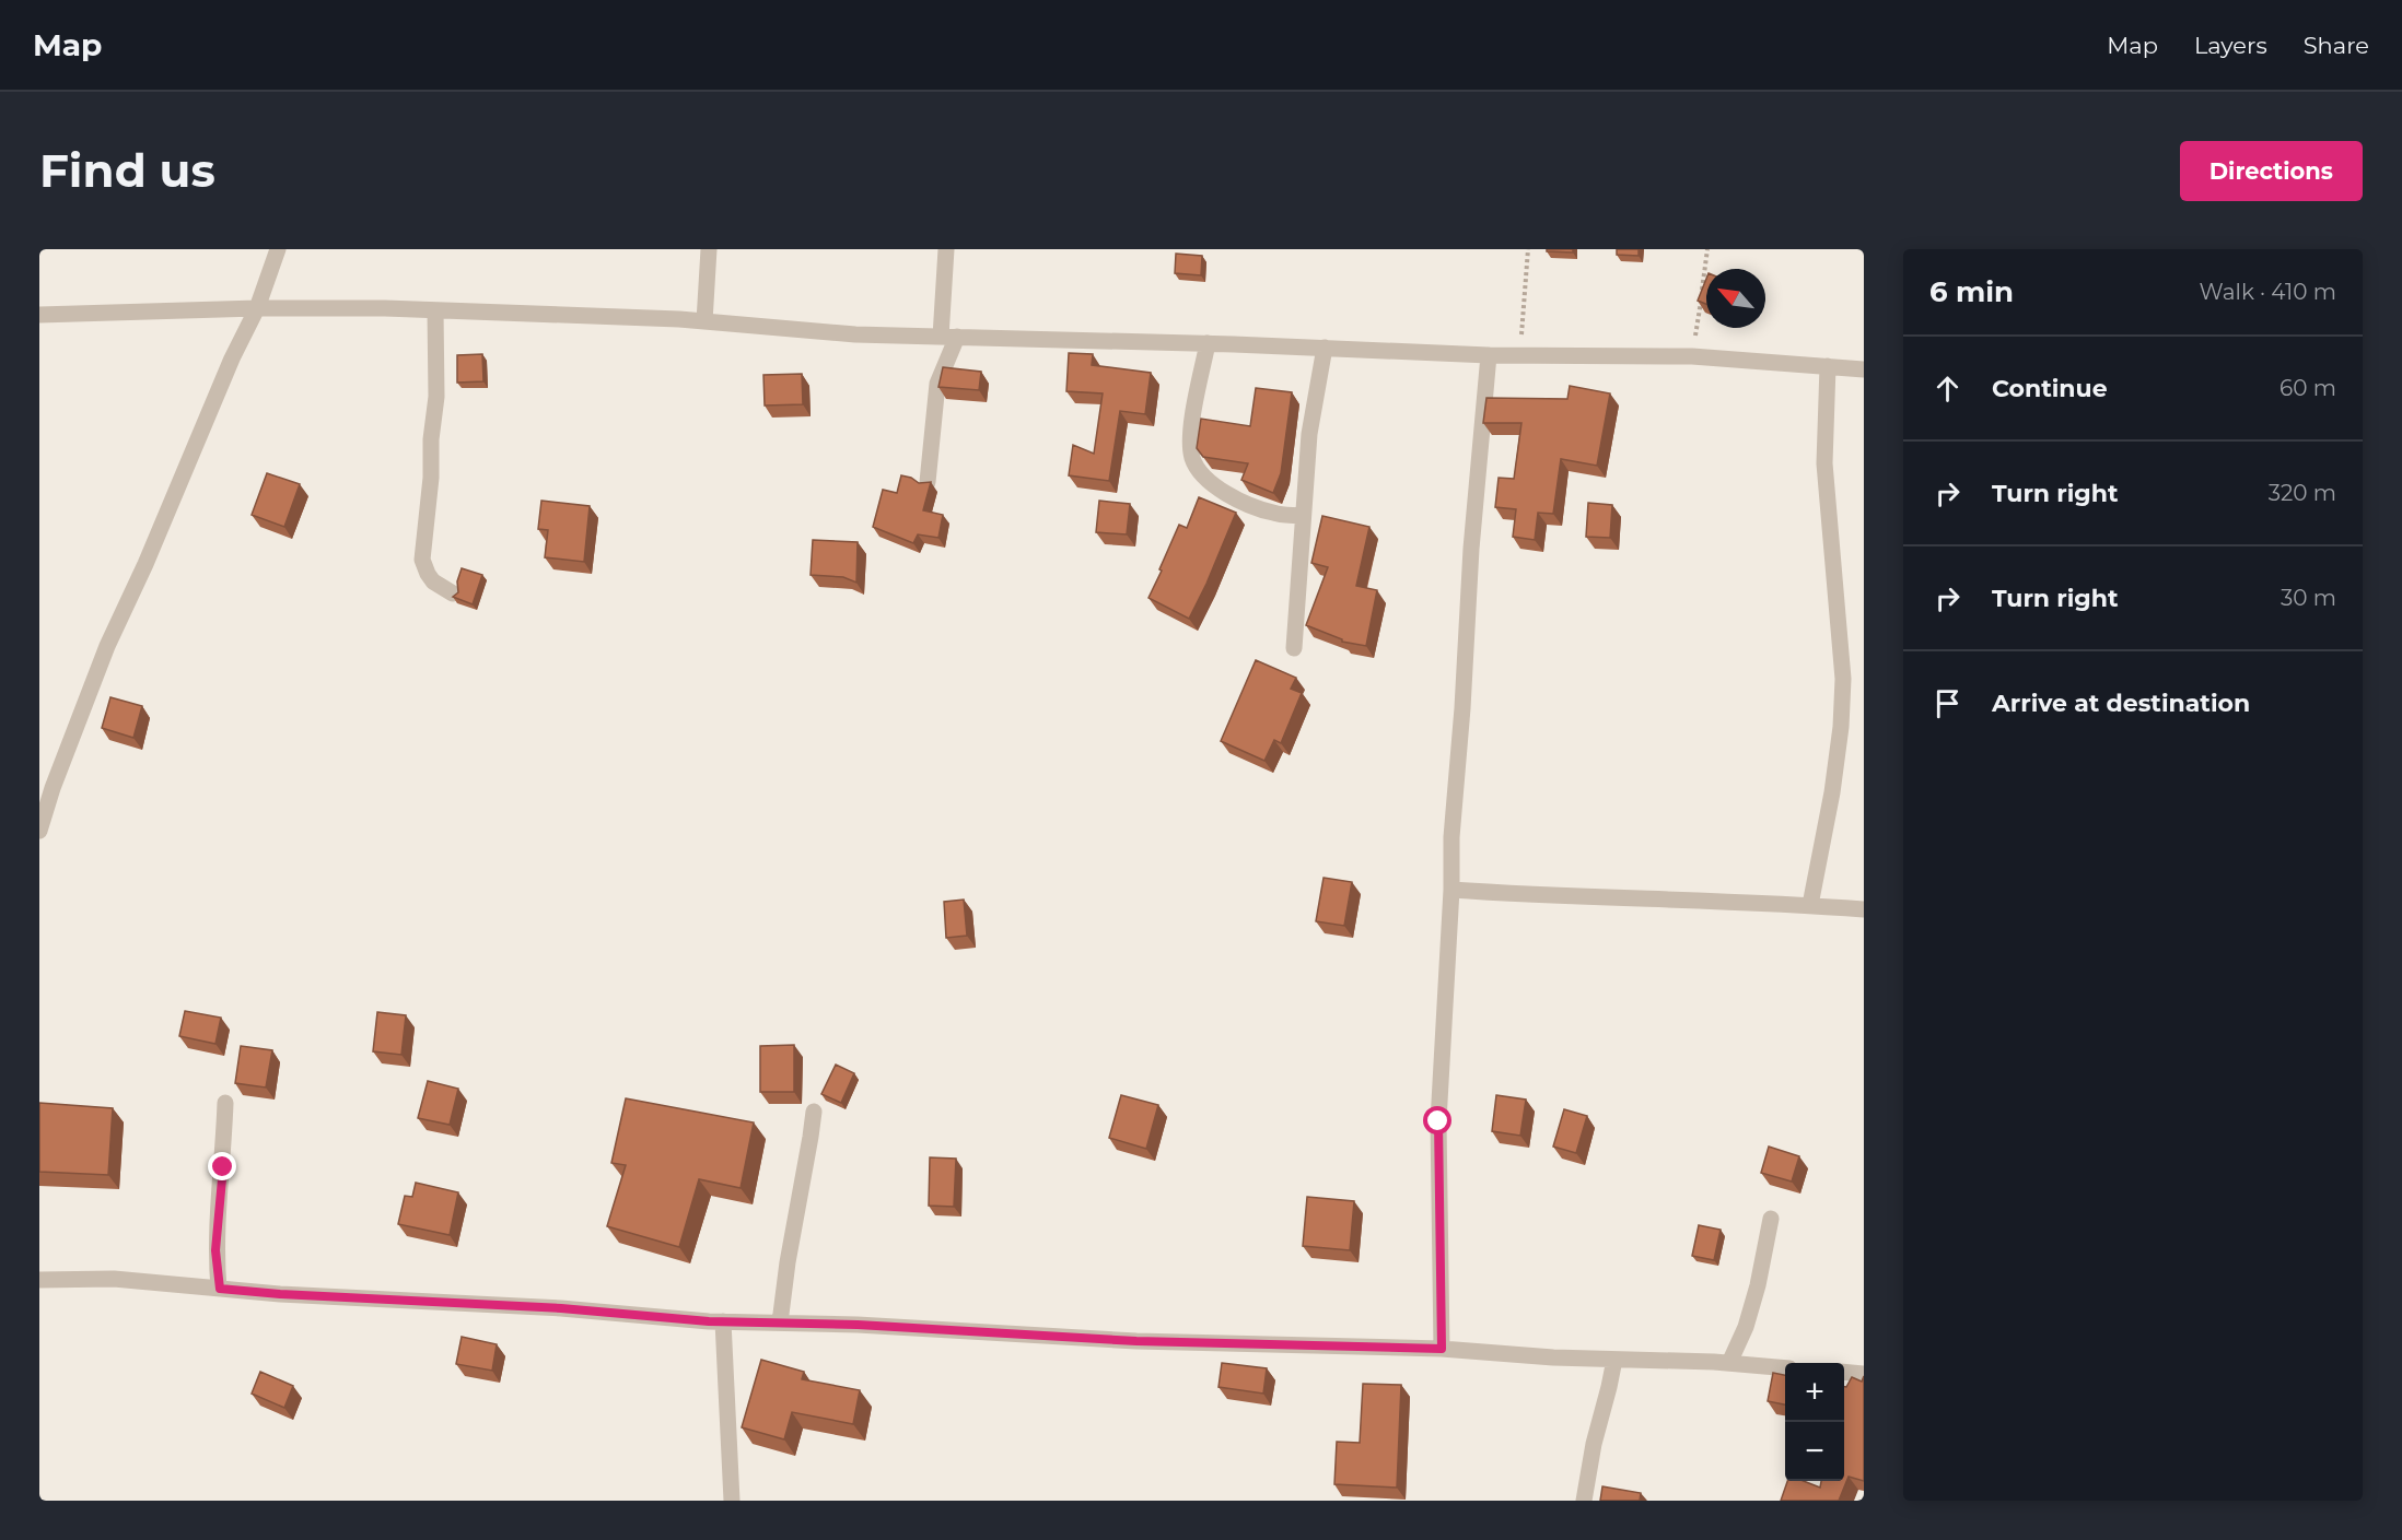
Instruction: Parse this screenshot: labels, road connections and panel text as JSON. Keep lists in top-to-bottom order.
{
  "north": "top left",
  "page": {
    "header": "Map",
    "nav": ["Map", "Layers", "Share"],
    "buttons": "Directions",
    "title": "Find us",
    "heading": ["6 min", "Walk · 410 m"],
    "list": [
      ["Continue", "60 m"],
      ["Turn right", "320 m"],
      ["Turn right", "30 m"],
      "Arrive at destination"
    ],
    "map_buttons": ["+", "−"]
  }
}
